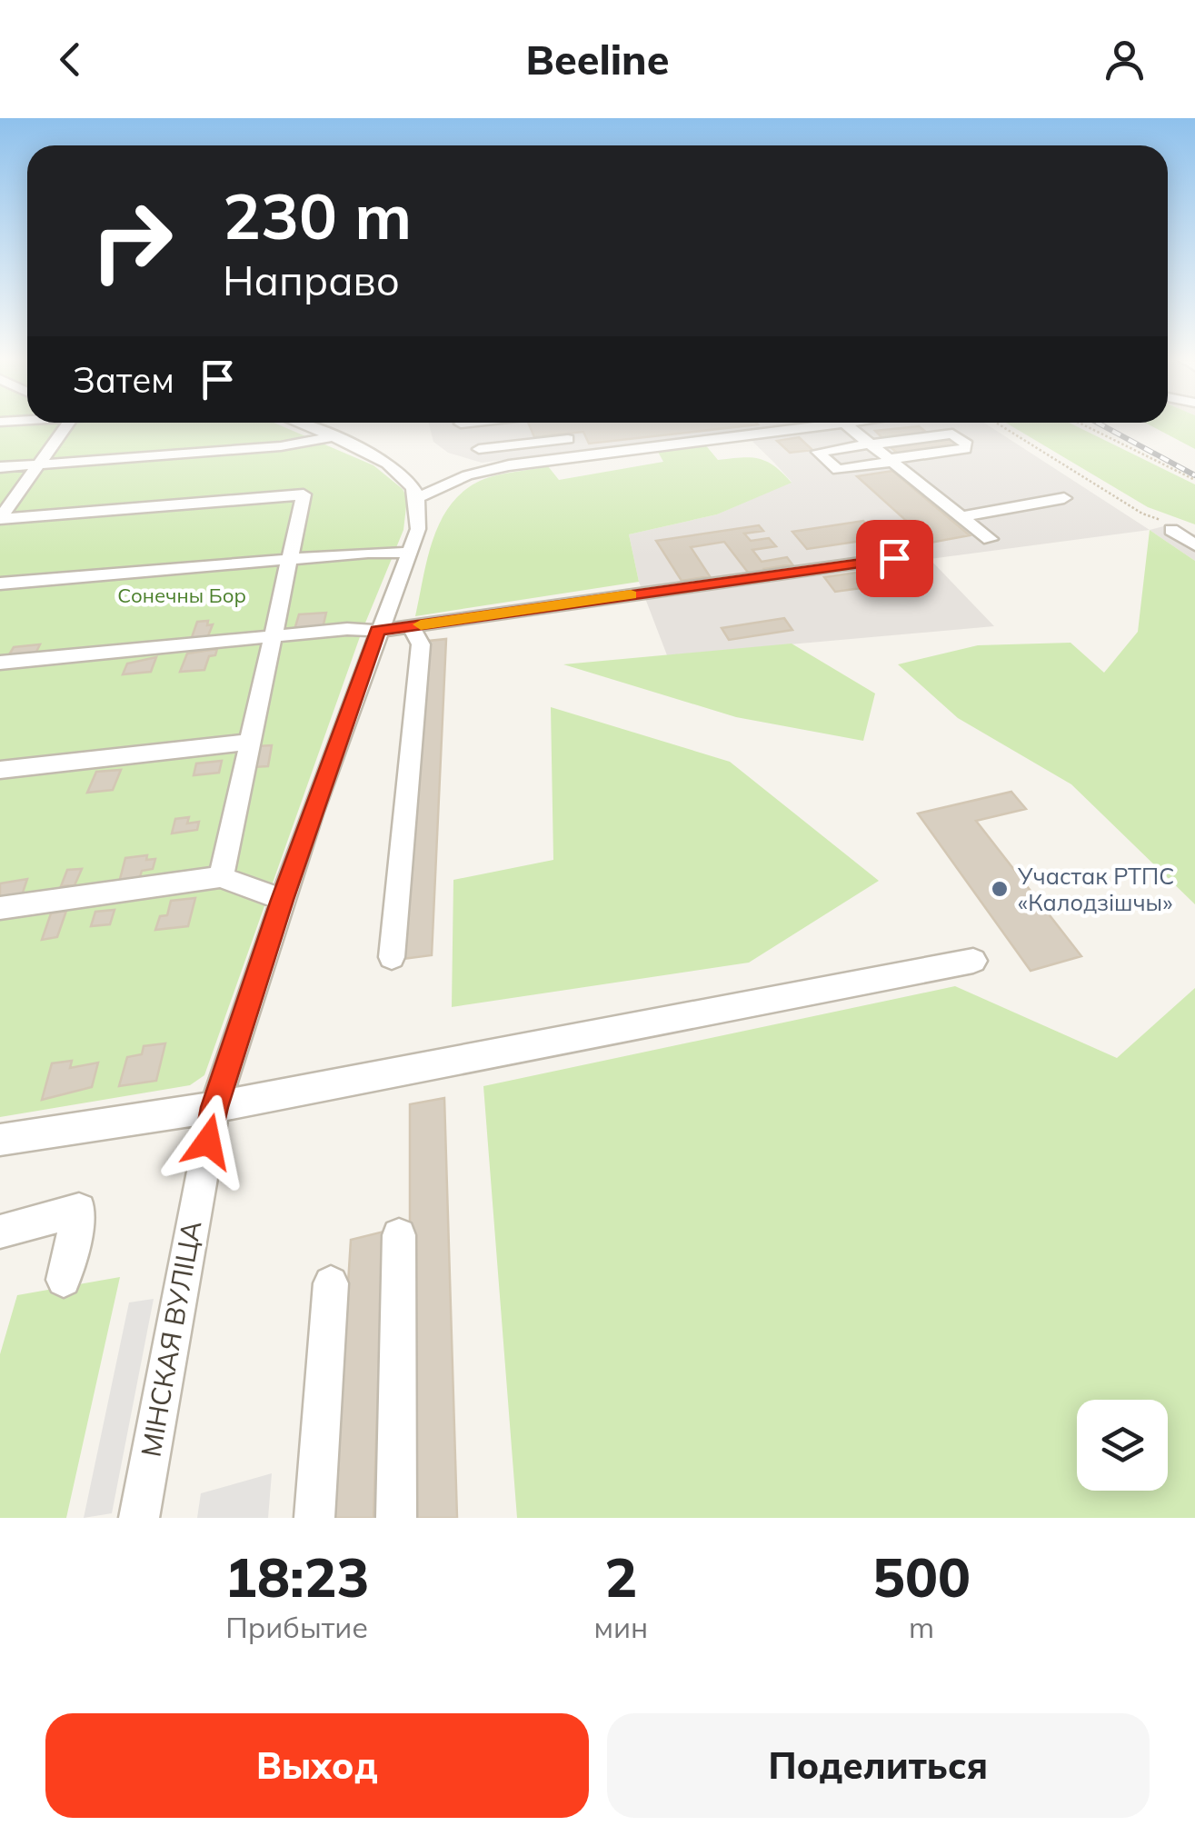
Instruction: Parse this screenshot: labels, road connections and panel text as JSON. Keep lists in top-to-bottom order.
{
  "streets": {
    "street": ["МІНСКАЯ ВУЛІЦА"]
  },
  "parks": ["Сонечны Бор"],
  "places": ["Участак РТПС «Калодзішчы»"],
  "page": {
    "header": "Beeline",
    "turn": ["230 m", "Направо"],
    "then": "Затем",
    "eta": [
      "18:23",
      "Прибытие",
      "2",
      "мин",
      "500",
      "m"
    ],
    "buttons": ["Выход", "Поделиться"]
  }
}
